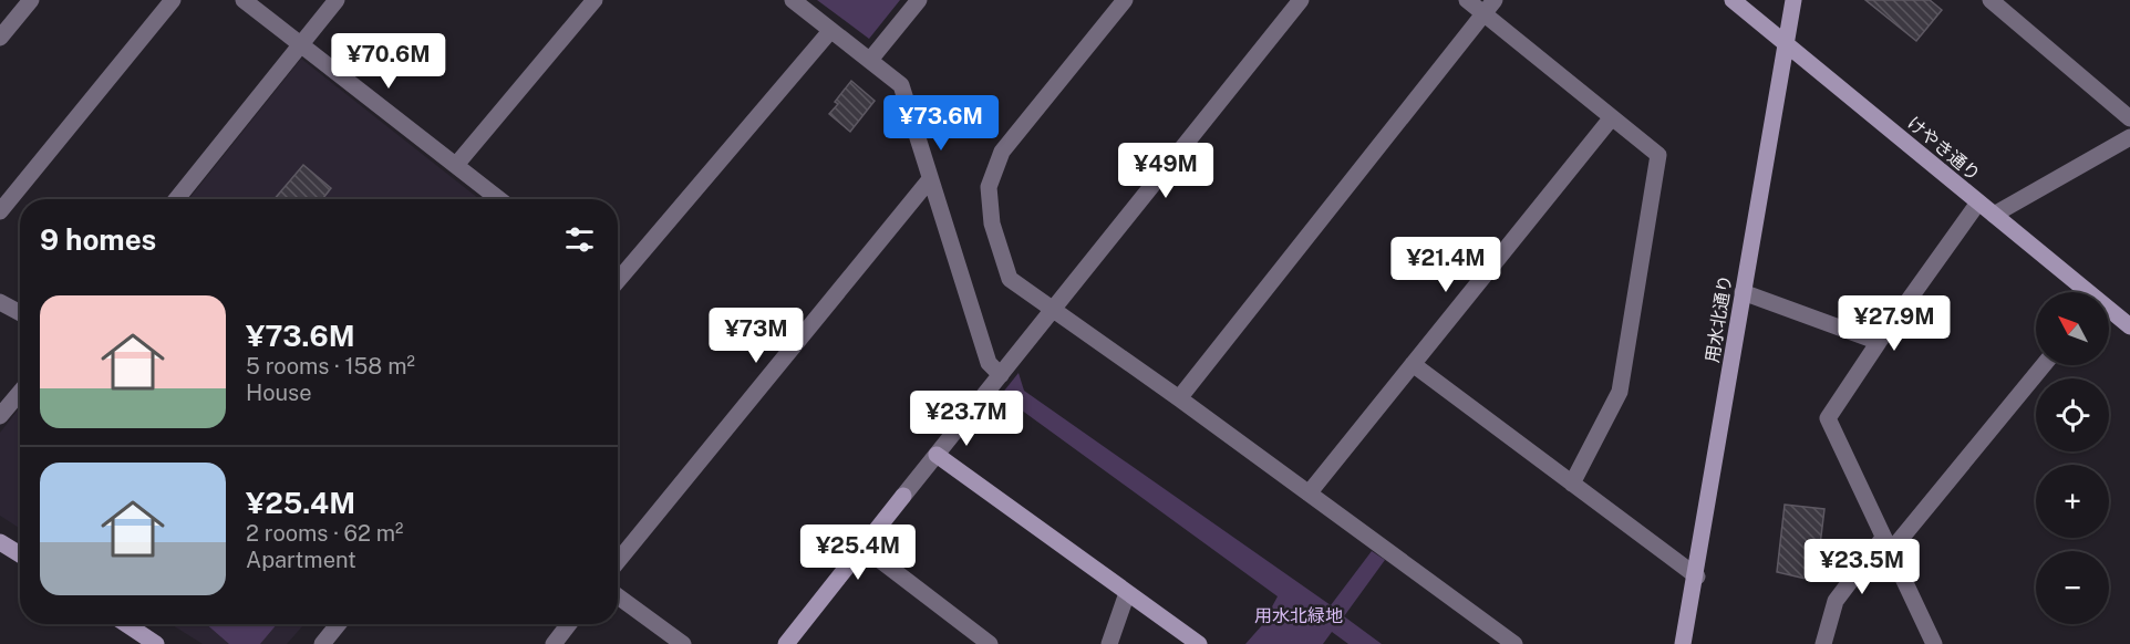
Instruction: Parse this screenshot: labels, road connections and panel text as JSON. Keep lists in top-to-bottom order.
{
  "streets": {
    "street": ["けやき通り", "用水北通り"]
  },
  "crossings": [
    ["けやき通り", "用水北通り"]
  ],
  "parks": ["用水北緑地"],
  "north": "top left",
  "page": {
    "price": [
      "¥70.6M",
      "¥73.6M",
      "¥49M",
      "¥21.4M",
      "¥27.9M",
      "¥73M",
      "¥23.7M",
      "¥25.4M",
      "¥23.5M"
    ],
    "heading": "9 homes",
    "list": [
      {
        "name": "¥73.6M",
        "note": "5 rooms · 158 m² · House"
      },
      {
        "name": "¥25.4M",
        "note": "2 rooms · 62 m² · Apartment"
      }
    ],
    "map_buttons": ["+", "−"]
  }
}
